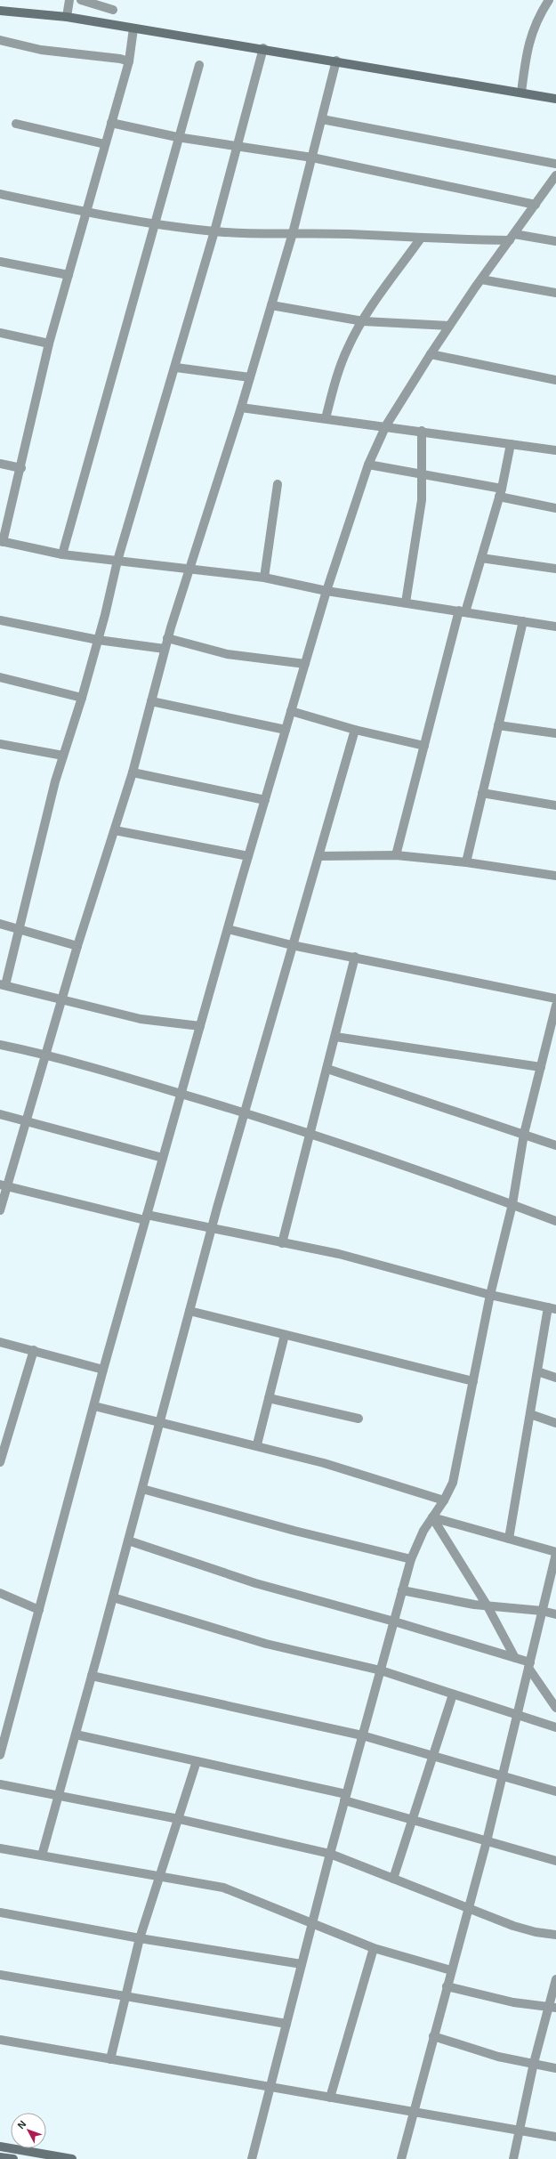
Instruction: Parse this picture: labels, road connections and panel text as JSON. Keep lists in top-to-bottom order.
{
  "north": "top left"
}
